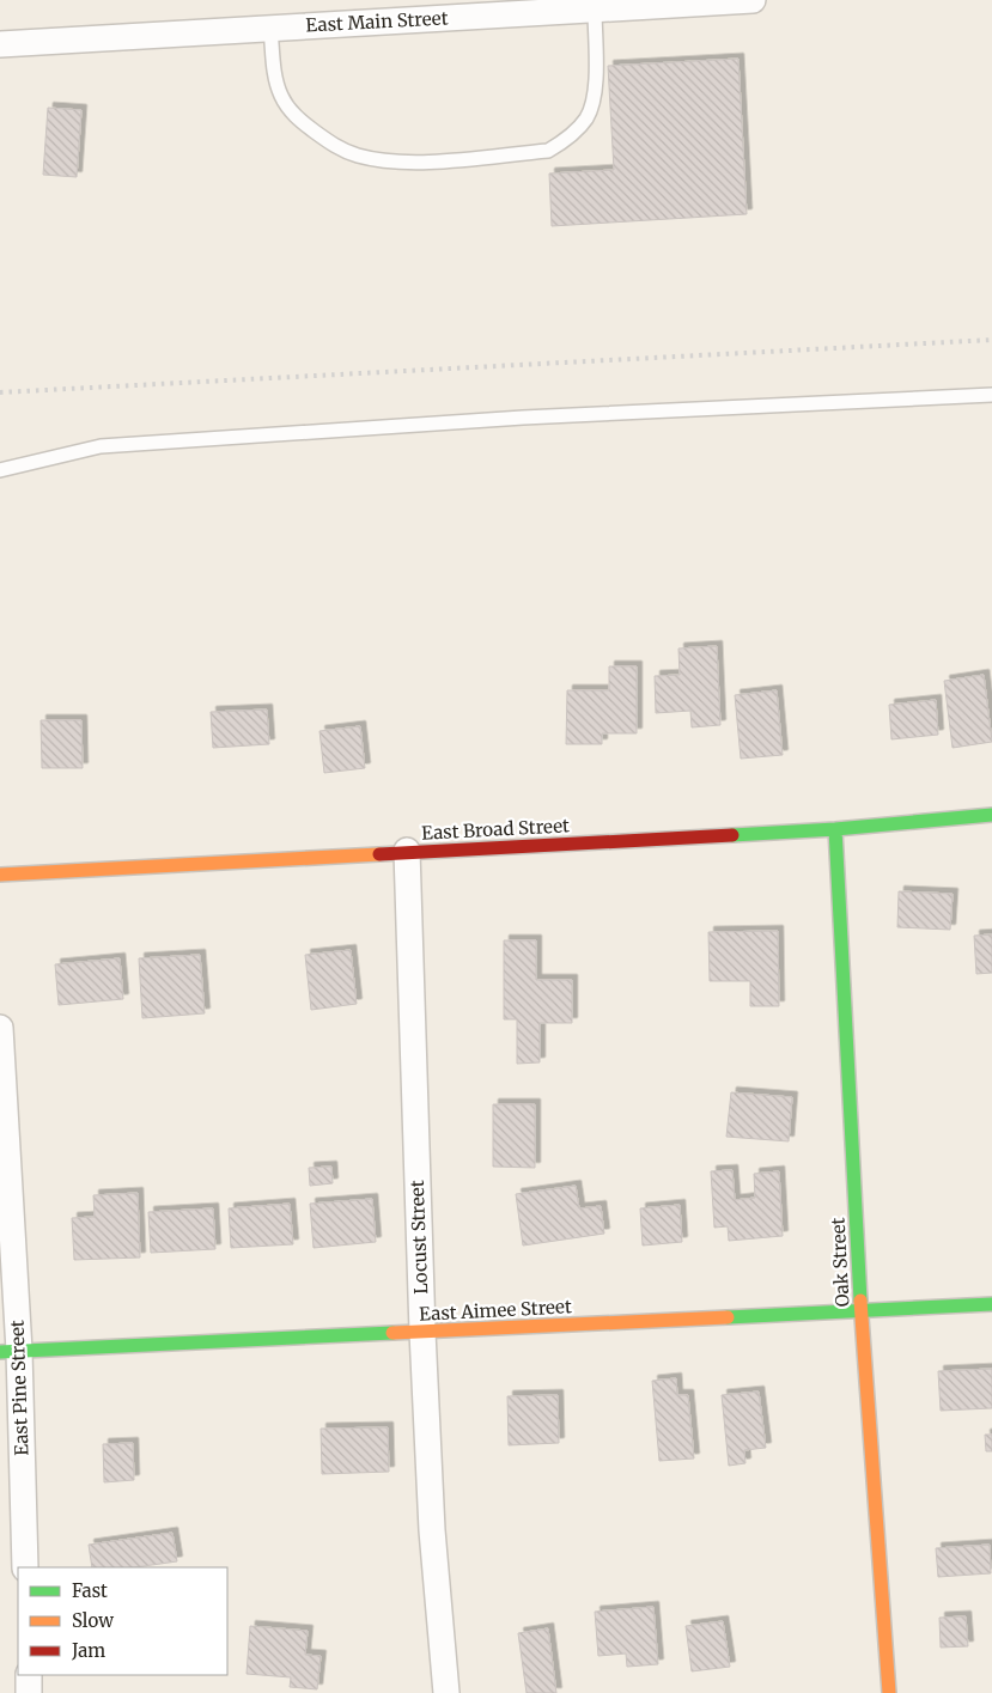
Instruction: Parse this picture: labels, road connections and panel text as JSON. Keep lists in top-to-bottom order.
{
  "streets": {
    "street": [
      "East Main Street",
      "East Broad Street",
      "Locust Street",
      "Oak Street",
      "East Aimee Street",
      "East Pine Street"
    ]
  },
  "crossings": [
    ["East Broad Street", "Locust Street"],
    ["East Broad Street", "Oak Street"],
    ["Locust Street", "East Aimee Street"],
    ["Oak Street", "East Aimee Street"],
    ["East Aimee Street", "East Pine Street"]
  ],
  "legend": ["Fast", "Slow", "Jam"]
}
